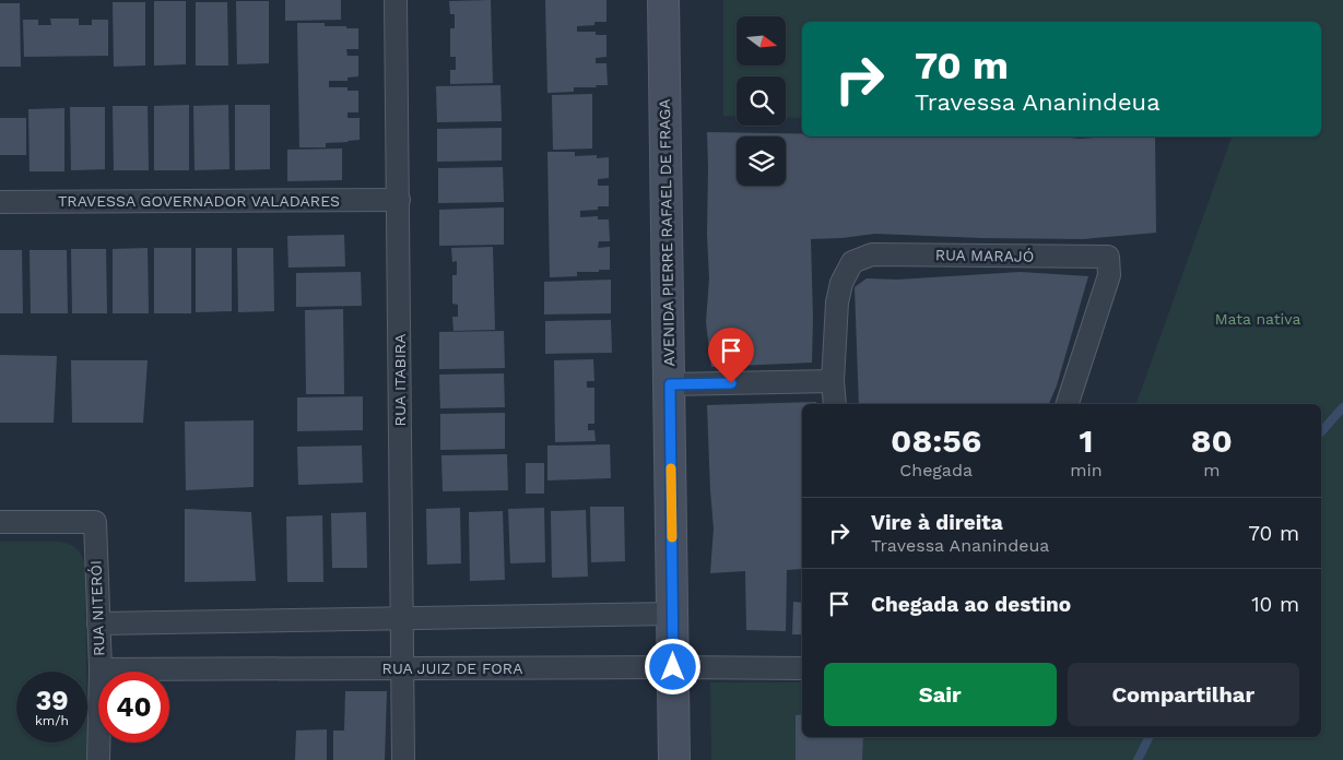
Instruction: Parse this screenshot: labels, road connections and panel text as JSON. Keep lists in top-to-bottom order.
{
  "streets": {
    "street": [
      "TRAVESSA GOVERNADOR VALADARES",
      "AVENIDA PIERRE RAFAEL DE FRAGA",
      "RUA MARAJÓ",
      "RUA ITABIRA",
      "RUA NITERÓI",
      "RUA JUIZ DE FORA"
    ]
  },
  "crossings": [
    ["TRAVESSA GOVERNADOR VALADARES", "RUA ITABIRA"],
    ["AVENIDA PIERRE RAFAEL DE FRAGA", "RUA JUIZ DE FORA"],
    ["RUA ITABIRA", "RUA JUIZ DE FORA"],
    ["RUA NITERÓI", "RUA JUIZ DE FORA"]
  ],
  "parks": ["Mata nativa"],
  "north": "right",
  "page": {
    "turn": ["70 m", "Travessa Ananindeua"],
    "eta": [
      "08:56",
      "Chegada",
      "1",
      "min",
      "80",
      "m"
    ],
    "list": [
      {
        "name": "Vire à direita",
        "note": "Travessa Ananindeua",
        "value": "70 m"
      },
      {
        "name": "Chegada ao destino",
        "value": "10 m"
      }
    ],
    "buttons": ["Sair", "Compartilhar"],
    "speed": "39 km/h",
    "limit": "40"
  }
}
